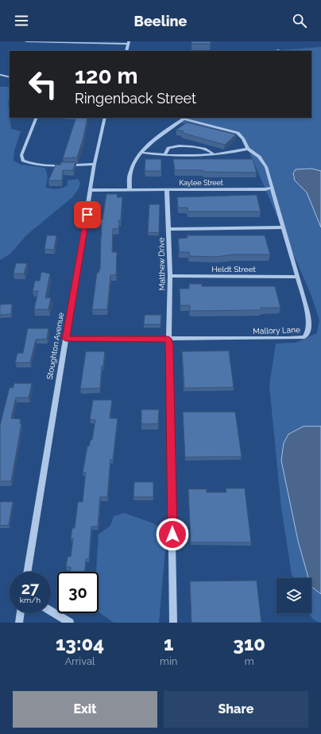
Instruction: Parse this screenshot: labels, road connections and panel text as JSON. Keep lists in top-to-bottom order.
{
  "streets": {
    "street": [
      "Kaylee Street",
      "Matthew Drive",
      "Heldt Street",
      "Mallory Lane",
      "Stoughton Avenue"
    ]
  },
  "crossings": [
    ["Kaylee Street", "Matthew Drive"],
    ["Kaylee Street", "Mallory Lane"],
    ["Kaylee Street", "Stoughton Avenue"],
    ["Matthew Drive", "Heldt Street"],
    ["Matthew Drive", "Mallory Lane"],
    ["Heldt Street", "Mallory Lane"]
  ],
  "page": {
    "header": "Beeline",
    "turn": ["120 m", "Ringenback Street"],
    "speed": "27 km/h",
    "limit": "30",
    "eta": [
      "13:04",
      "Arrival",
      "1",
      "min",
      "310",
      "m"
    ],
    "buttons": ["Exit", "Share"]
  }
}
